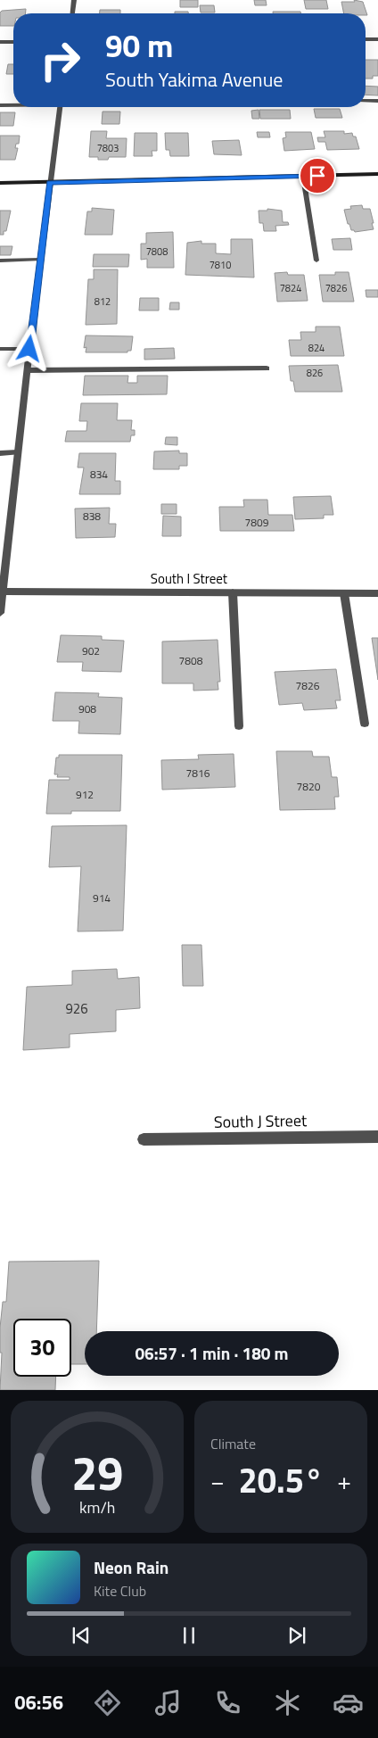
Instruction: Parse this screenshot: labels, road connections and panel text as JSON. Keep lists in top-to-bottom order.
{
  "streets": {
    "street": ["South I Street", "South J Street"]
  },
  "house_numbers": [
    "7803",
    "7808",
    "7810",
    "7824",
    "7826",
    "812",
    "824",
    "826",
    "834",
    "838",
    "7809",
    "902",
    "7808",
    "7826",
    "908",
    "7816",
    "7820",
    "912",
    "914",
    "926"
  ],
  "page": {
    "turn": ["90 m", "South Yakima Avenue"],
    "limit": "30",
    "trip": "06:57 · 1 min · 180 m",
    "tile": "Climate",
    "heat": ["−", "20.5°", "+"],
    "song": ["Neon Rain", "Kite Club"],
    "tabs": "06:56",
    "gauge": ["29", "km/h"]
  }
}
